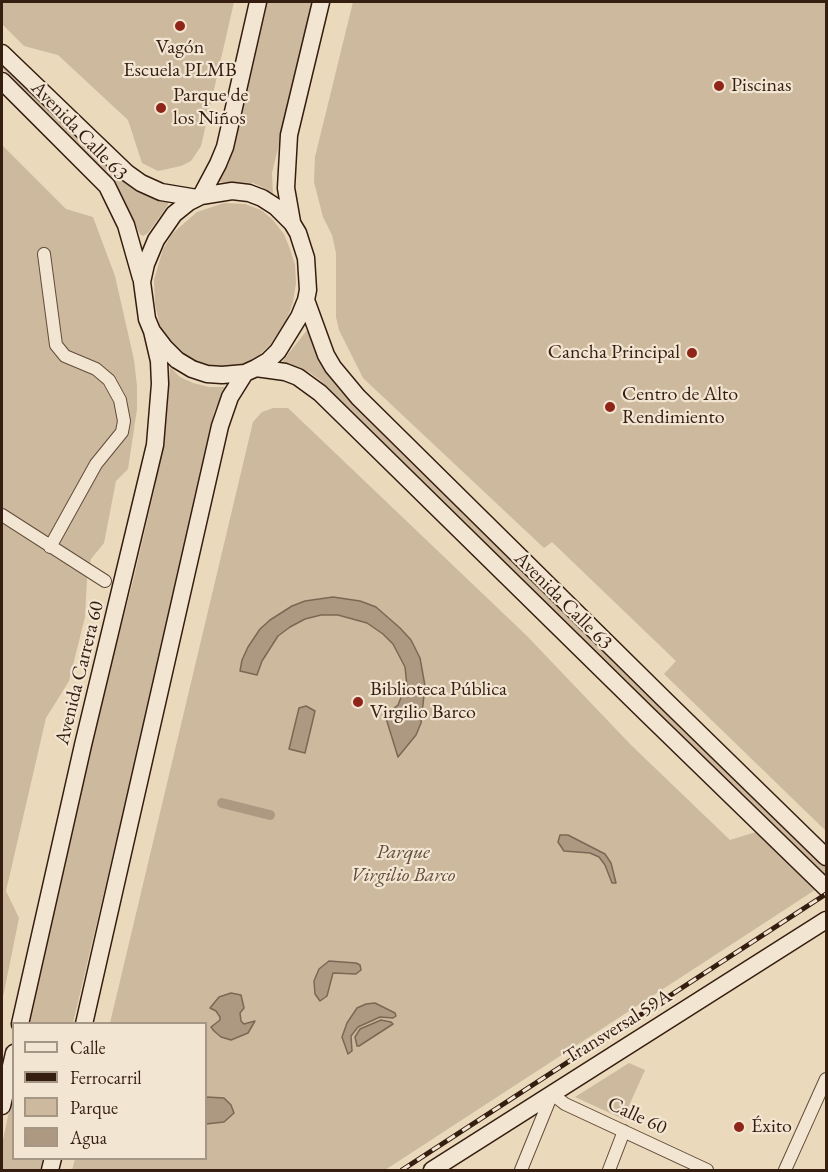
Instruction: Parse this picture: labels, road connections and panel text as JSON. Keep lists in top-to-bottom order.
{
  "streets": {
    "main road": ["Avenida Calle 63", "Avenida Carrera 60", "Transversal 59A"],
    "street": ["Calle 60"]
  },
  "crossings": [
    ["Avenida Calle 63", "Avenida Carrera 60"],
    ["Transversal 59A", "Calle 60"]
  ],
  "parks": ["Parque Virgilio Barco"],
  "places": [
    "Vagón Escuela PLMB",
    "Piscinas",
    "Parque de los Niños",
    "Cancha Principal",
    "Centro de Alto Rendimiento",
    "Biblioteca Pública Virgilio Barco",
    "Éxito"
  ],
  "legend": [
    "Calle",
    "Ferrocarril",
    "Parque",
    "Agua"
  ]
}
